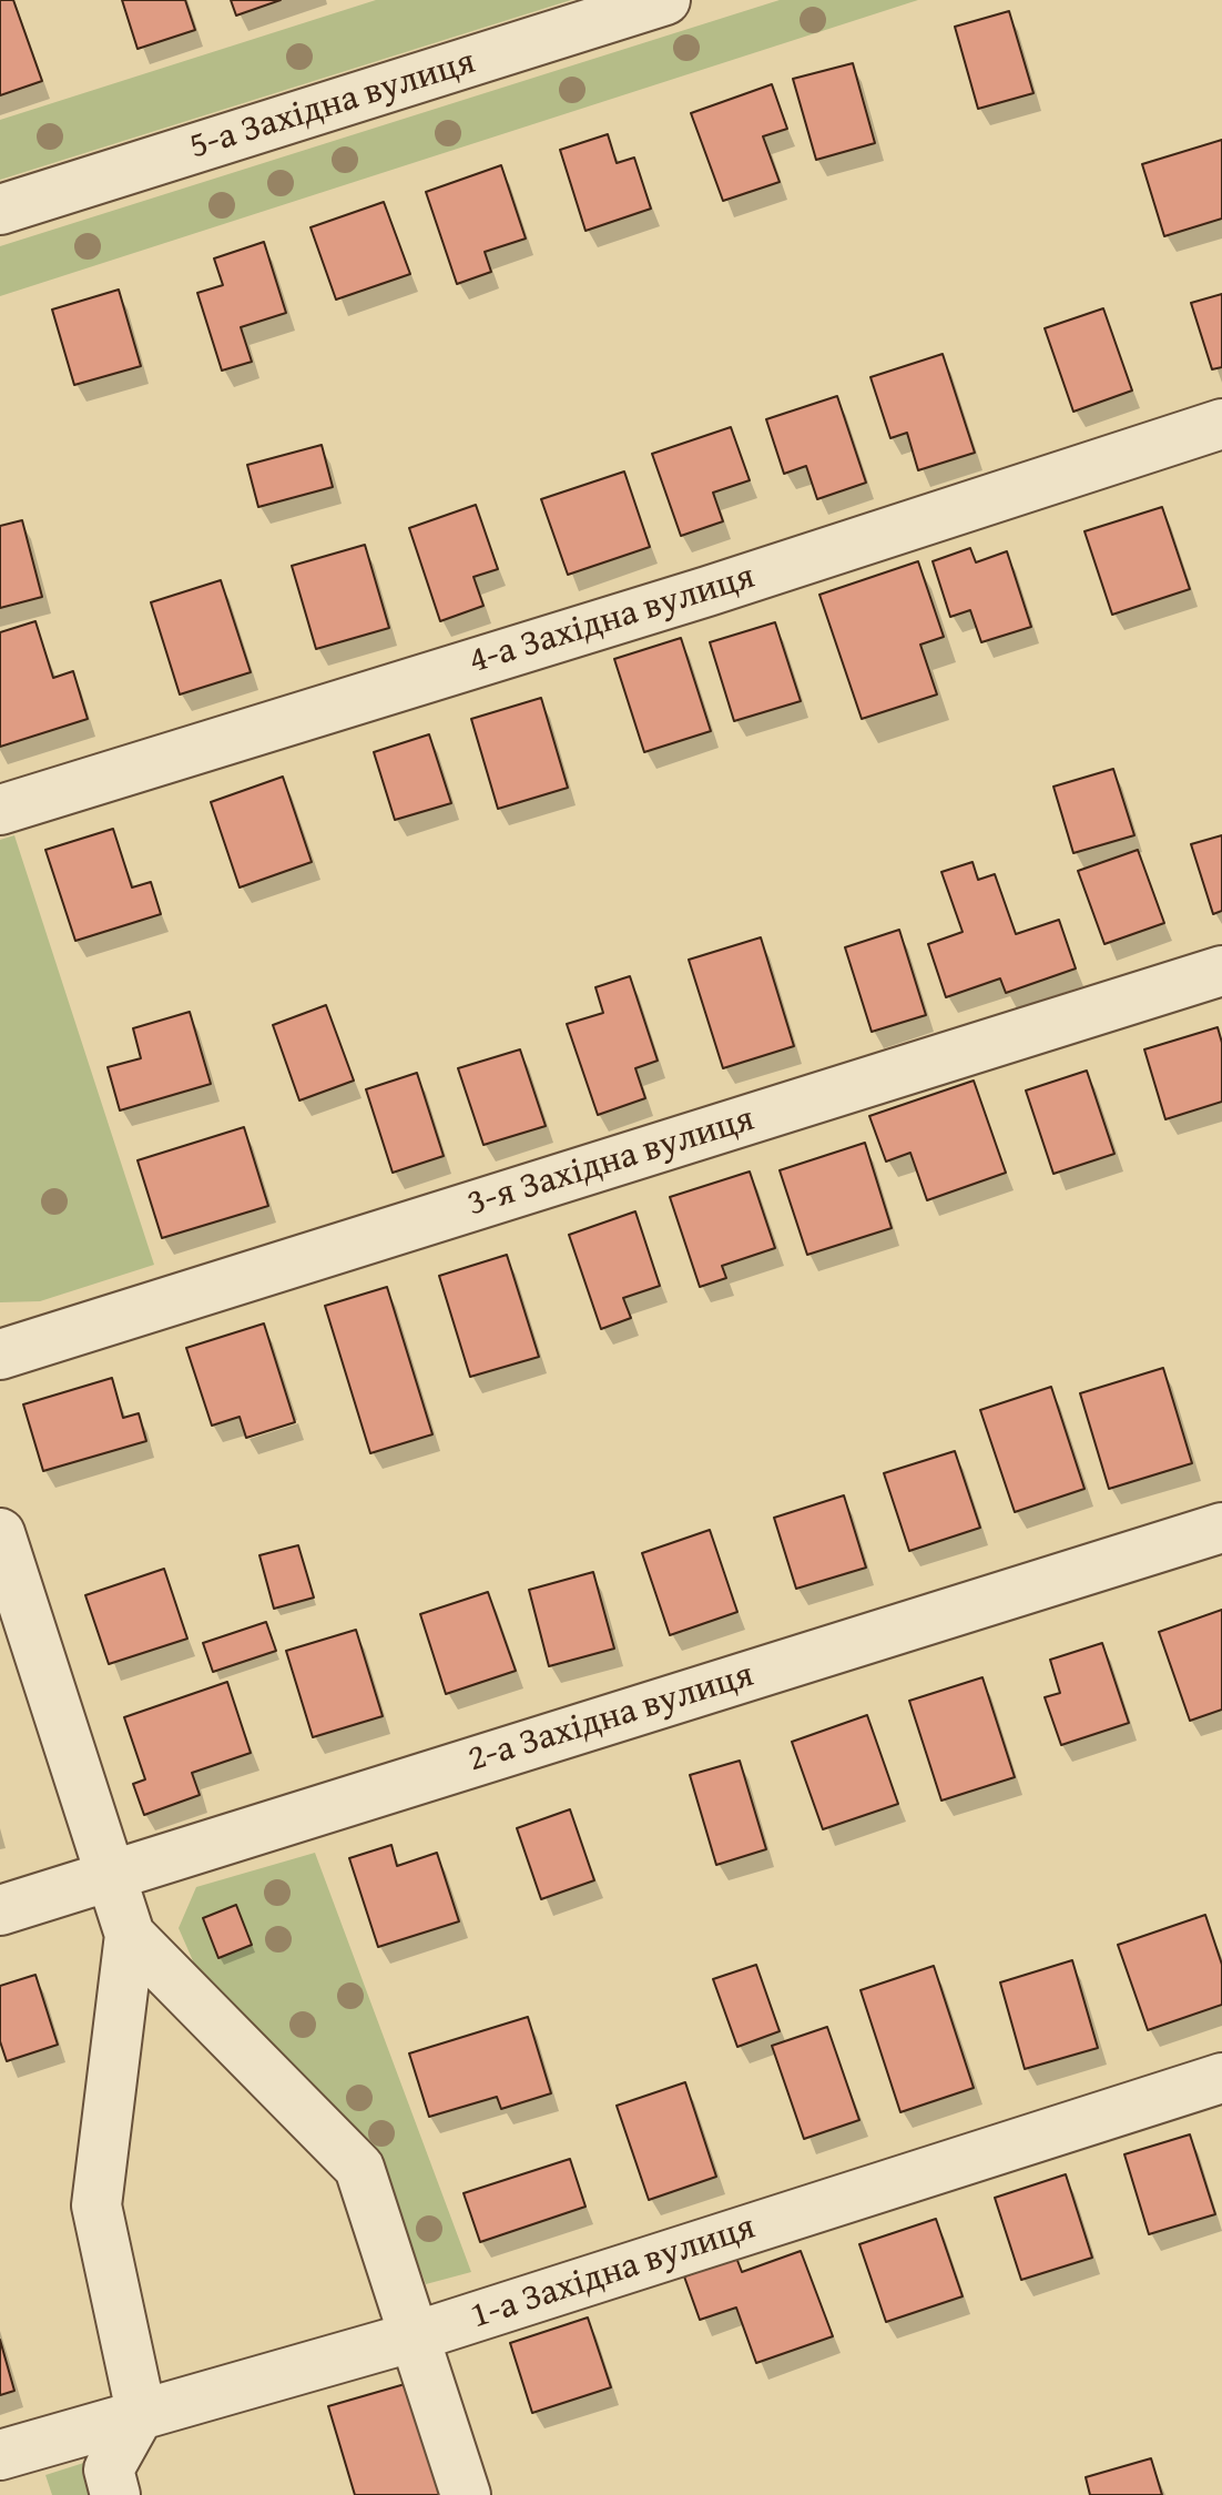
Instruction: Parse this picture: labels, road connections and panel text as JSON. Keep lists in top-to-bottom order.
{
  "streets": {
    "street": [
      "5-а Західна вулиця",
      "4-а Західна вулиця",
      "3-я Західна вулиця",
      "2-а Західна вулиця",
      "1-а Західна вулиця"
    ]
  }
}
